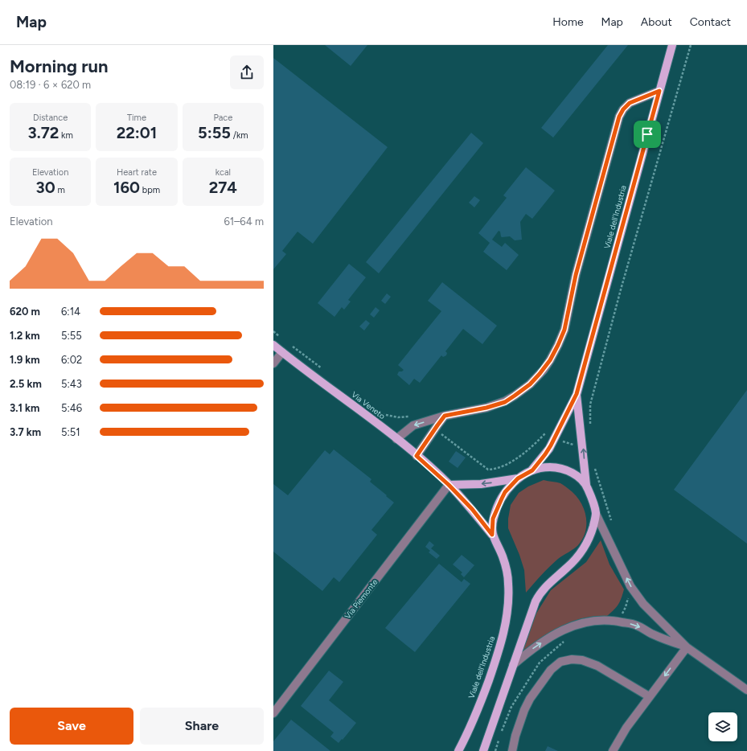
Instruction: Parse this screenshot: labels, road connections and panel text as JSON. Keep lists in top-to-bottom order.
{
  "streets": {
    "main road": ["Viale dell'Industria", "Via Veneto"],
    "street": ["Via Piemonte"]
  },
  "crossings": [
    ["Viale dell'Industria", "Via Veneto"],
    ["Via Veneto", "Via Piemonte"]
  ],
  "page": {
    "header": "Map",
    "nav": [
      "Home",
      "Map",
      "About",
      "Contact"
    ],
    "heading": ["Morning run", "08:19 · 6 × 620 m"],
    "stats": [
      ["Distance", "3.72 km"],
      ["Time", "22:01"],
      ["Pace", "5:55 /km"],
      ["Elevation", "30 m"],
      ["Heart rate", "160 bpm"],
      ["kcal", "274"]
    ],
    "chart": ["Elevation", "61–64 m"],
    "list": [
      {
        "name": "620 m",
        "note": "6:14"
      },
      {
        "name": "1.2 km",
        "note": "5:55"
      },
      {
        "name": "1.9 km",
        "note": "6:02"
      },
      {
        "name": "2.5 km",
        "note": "5:43"
      },
      {
        "name": "3.1 km",
        "note": "5:46"
      },
      {
        "name": "3.7 km",
        "note": "5:51"
      }
    ],
    "buttons": ["Save", "Share"]
  }
}
